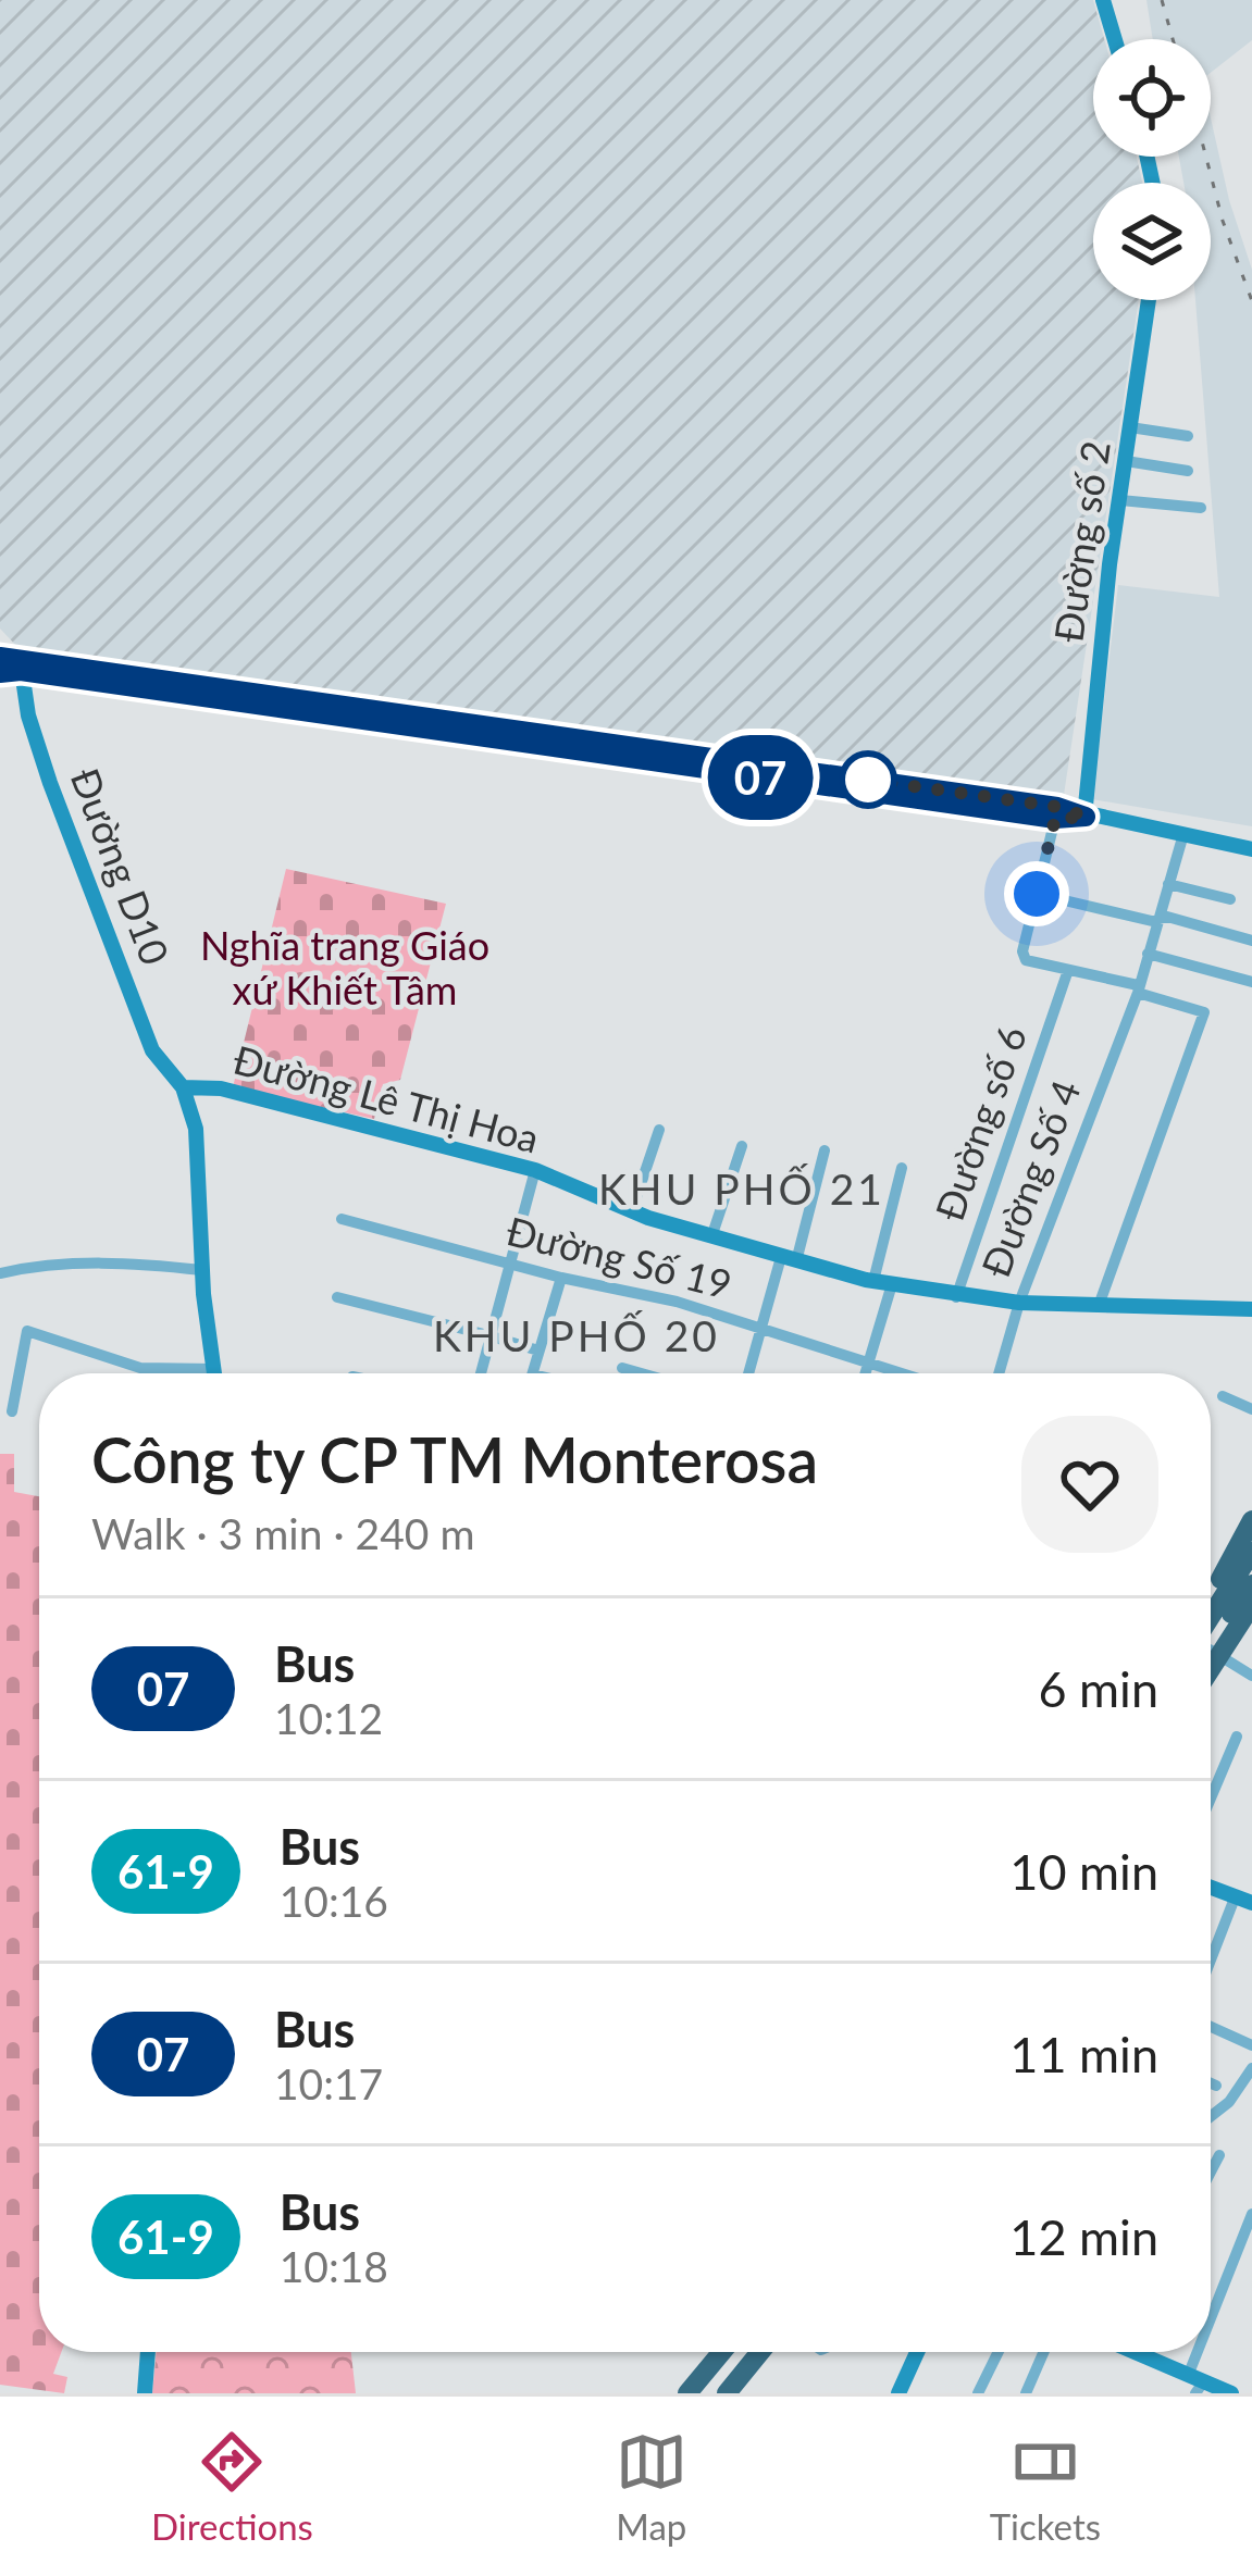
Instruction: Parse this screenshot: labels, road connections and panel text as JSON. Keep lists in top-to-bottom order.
{
  "streets": {
    "street": [
      "Đường số 2",
      "Đường D10",
      "Đường Lê Thị Hoa",
      "Đường số 6",
      "Đường Số 4",
      "Đường Số 19"
    ]
  },
  "crossings": [
    ["Đường D10", "Đường Lê Thị Hoa"],
    ["Đường Lê Thị Hoa", "Đường số 6"],
    ["Đường Lê Thị Hoa", "Đường Số 4"]
  ],
  "districts": ["KHU PHỐ 21", "KHU PHỐ 20"],
  "parks": ["Nghĩa trang Giáo xứ Khiết Tâm"],
  "lines": ["bus line 07"],
  "page": {
    "on_map": "07",
    "heading": ["Công ty CP TM Monterosa", "Walk · 3 min · 240 m"],
    "list": [
      {
        "mark": "07",
        "name": "Bus",
        "note": "10:12",
        "value": "6 min"
      },
      {
        "mark": "61-9",
        "name": "Bus",
        "note": "10:16",
        "value": "10 min"
      },
      {
        "mark": "07",
        "name": "Bus",
        "note": "10:17",
        "value": "11 min"
      },
      {
        "mark": "61-9",
        "name": "Bus",
        "note": "10:18",
        "value": "12 min"
      }
    ],
    "tabs": ["Directions", "Map", "Tickets"]
  }
}
